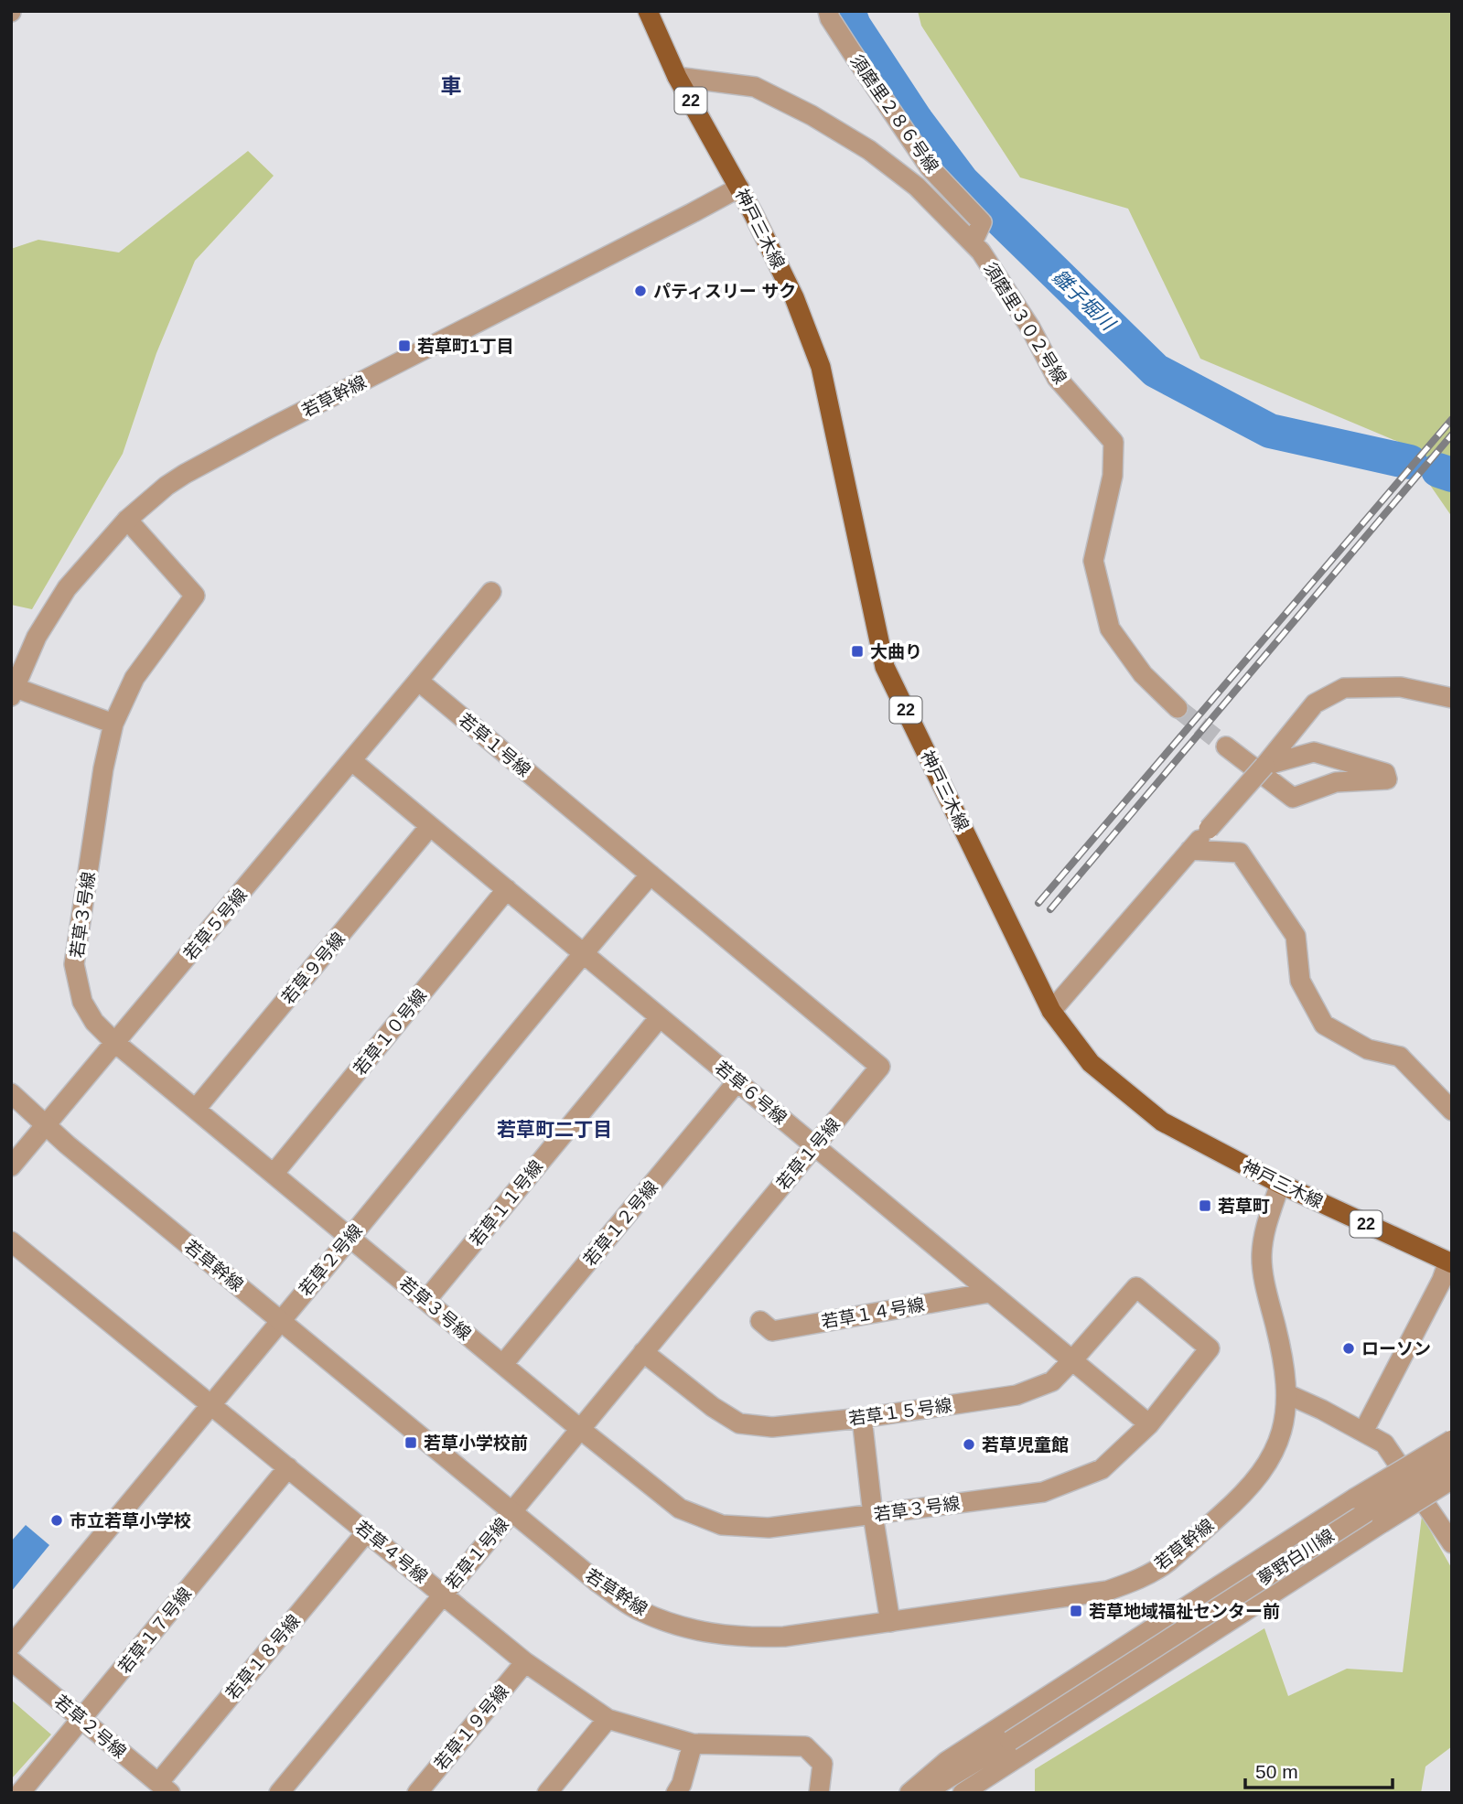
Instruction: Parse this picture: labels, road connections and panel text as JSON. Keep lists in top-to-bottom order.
{
  "streets": {
    "main road": ["22", "神戸三木線"],
    "street": [
      "須磨里２８６号線",
      "須磨里３０２号線",
      "若草幹線",
      "若草１号線",
      "若草３号線",
      "若草５号線",
      "若草９号線",
      "若草１０号線",
      "若草６号線",
      "若草１１号線",
      "若草１２号線",
      "若草２号線",
      "若草１４号線",
      "若草１５号線",
      "若草４号線",
      "夢野白川線",
      "若草１７号線",
      "若草１８号線",
      "若草１９号線"
    ]
  },
  "crossings": [
    ["須磨里２８６号線", "須磨里３０２号線"],
    ["神戸三木線", "須磨里３０２号線"],
    ["神戸三木線", "若草幹線"],
    ["若草幹線", "若草１号線"],
    ["若草幹線", "若草３号線"],
    ["若草幹線", "若草５号線"],
    ["若草幹線", "若草２号線"],
    ["若草１号線", "若草３号線"],
    ["若草１号線", "若草５号線"],
    ["若草１号線", "若草６号線"],
    ["若草１号線", "若草２号線"],
    ["若草１号線", "若草１５号線"],
    ["若草１号線", "若草４号線"],
    ["若草３号線", "若草５号線"],
    ["若草３号線", "若草９号線"],
    ["若草３号線", "若草１０号線"],
    ["若草３号線", "若草６号線"],
    ["若草３号線", "若草１１号線"],
    ["若草３号線", "若草１２号線"],
    ["若草３号線", "若草２号線"],
    ["若草３号線", "若草１５号線"],
    ["若草５号線", "若草６号線"],
    ["若草９号線", "若草６号線"],
    ["若草１０号線", "若草６号線"],
    ["若草６号線", "若草１１号線"],
    ["若草６号線", "若草１２号線"],
    ["若草６号線", "若草２号線"],
    ["若草６号線", "若草１４号線"],
    ["若草６号線", "若草１５号線"],
    ["若草２号線", "若草４号線"],
    ["若草２号線", "若草１７号線"],
    ["若草２号線", "若草１８号線"],
    ["若草４号線", "若草１７号線"],
    ["若草４号線", "若草１８号線"],
    ["若草４号線", "若草１９号線"]
  ],
  "districts": ["車", "若草町二丁目"],
  "water": ["雛子堀川"],
  "places": {
    "other": [
      "パティスリー サク",
      "ローソン",
      "若草児童館",
      "市立若草小学校"
    ],
    "transit": [
      "若草町1丁目",
      "大曲り",
      "若草町",
      "若草小学校前",
      "若草地域福祉センター前"
    ]
  },
  "scale_bar": "50 m"
}
